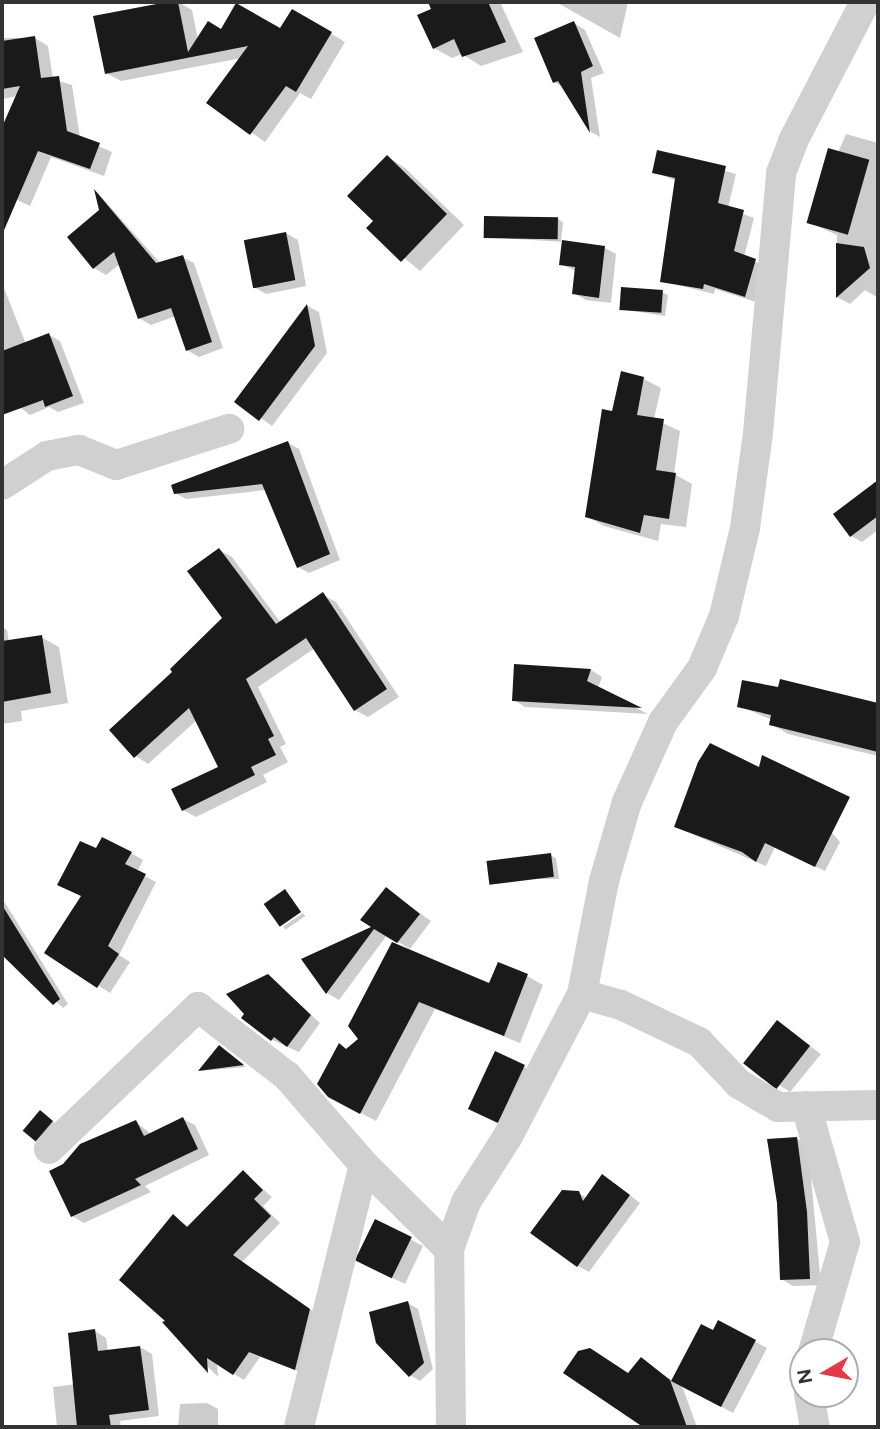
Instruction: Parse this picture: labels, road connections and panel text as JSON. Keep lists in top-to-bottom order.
{
  "north": "left"
}
